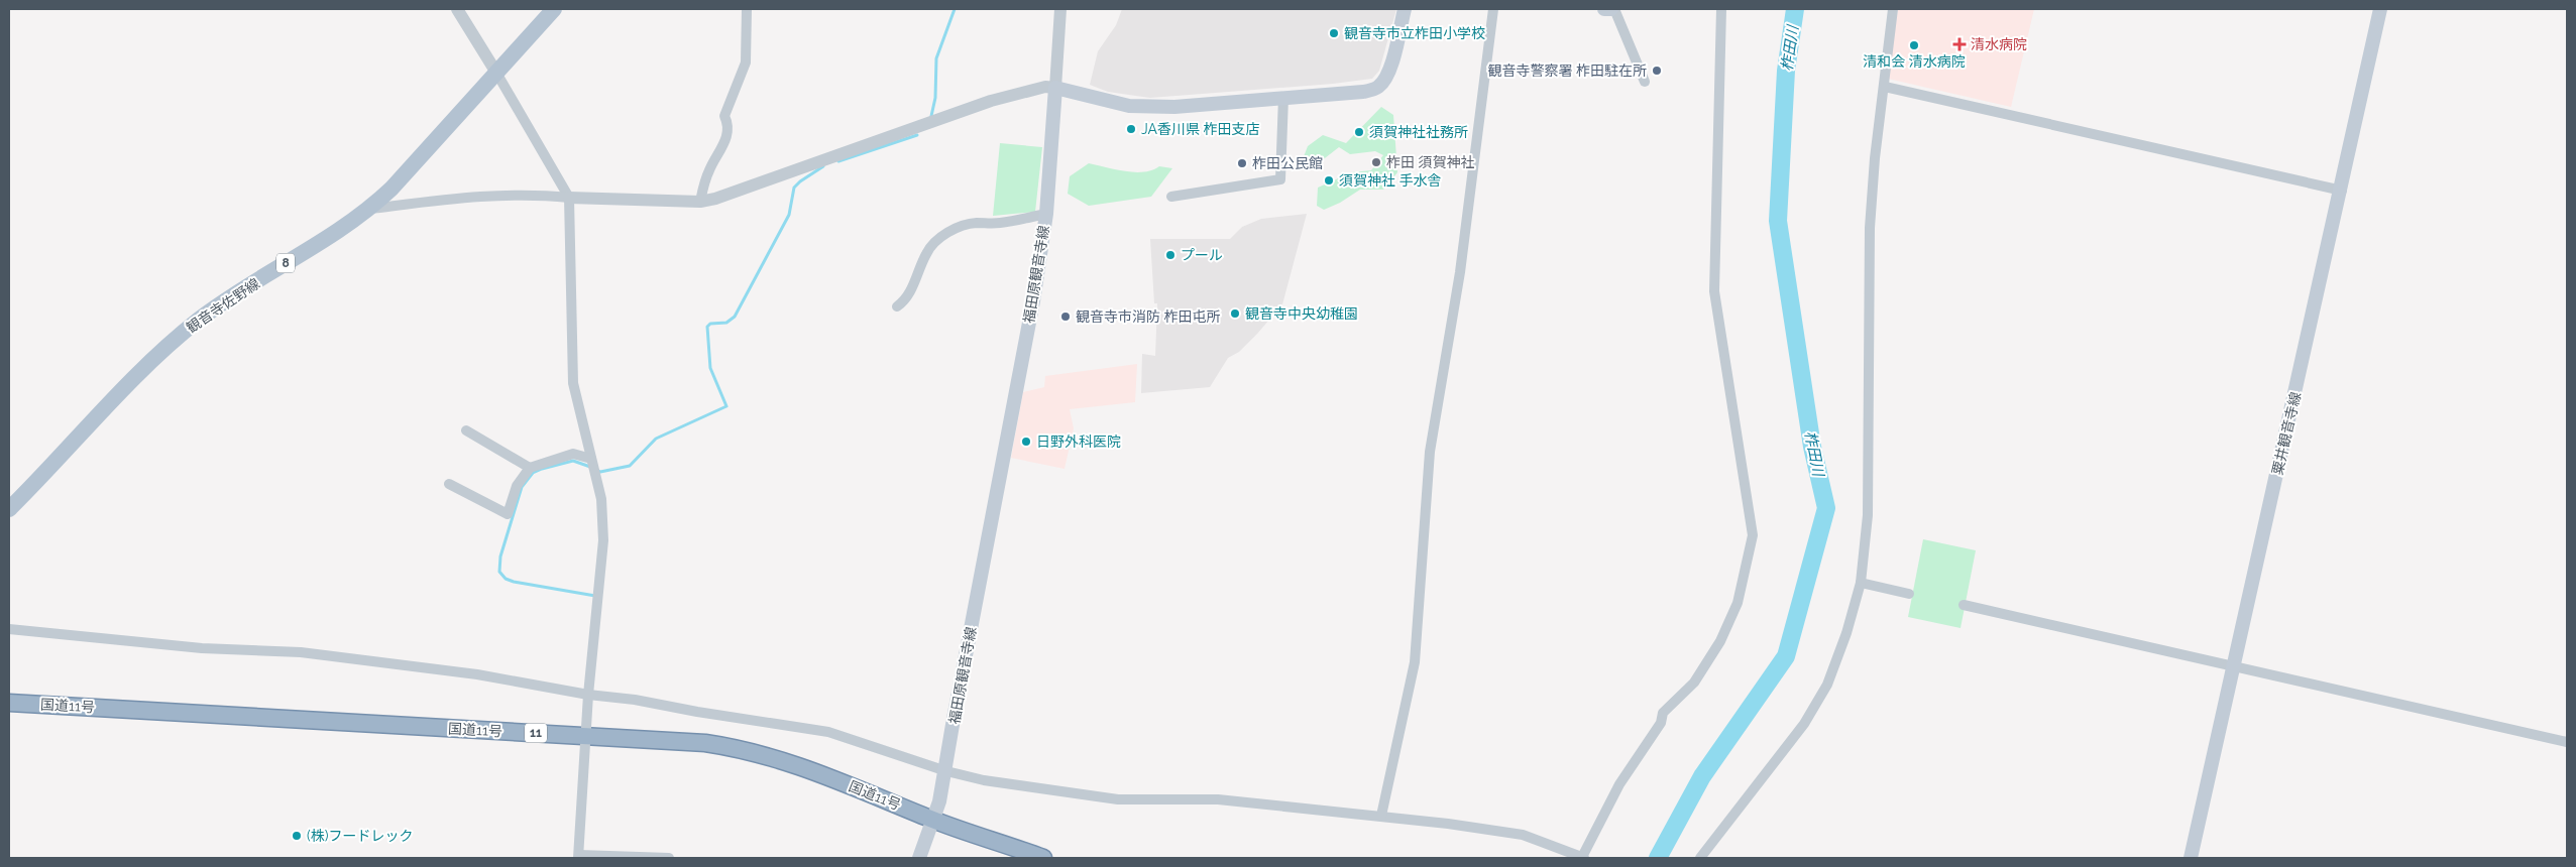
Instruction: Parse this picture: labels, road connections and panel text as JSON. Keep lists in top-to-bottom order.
{
  "streets": {
    "highway": ["国道11号", "11"],
    "main road": [
      "8",
      "福田原観音寺線",
      "観音寺佐野線",
      "粟井観音寺線"
    ]
  },
  "crossings": [
    ["福田原観音寺線", "国道11号"]
  ],
  "water": ["柞田川"],
  "places": {
    "other": [
      "観音寺市立柞田小学校",
      "清和会 清水病院",
      "観音寺警察署 柞田駐在所",
      "JA香川県 柞田支店",
      "須賀神社社務所",
      "柞田 須賀神社",
      "柞田公民館",
      "須賀神社 手水舎",
      "プール",
      "観音寺中央幼稚園",
      "観音寺市消防 柞田屯所",
      "日野外科医院",
      "(株)フードレック"
    ],
    "health": ["清水病院"]
  }
}
